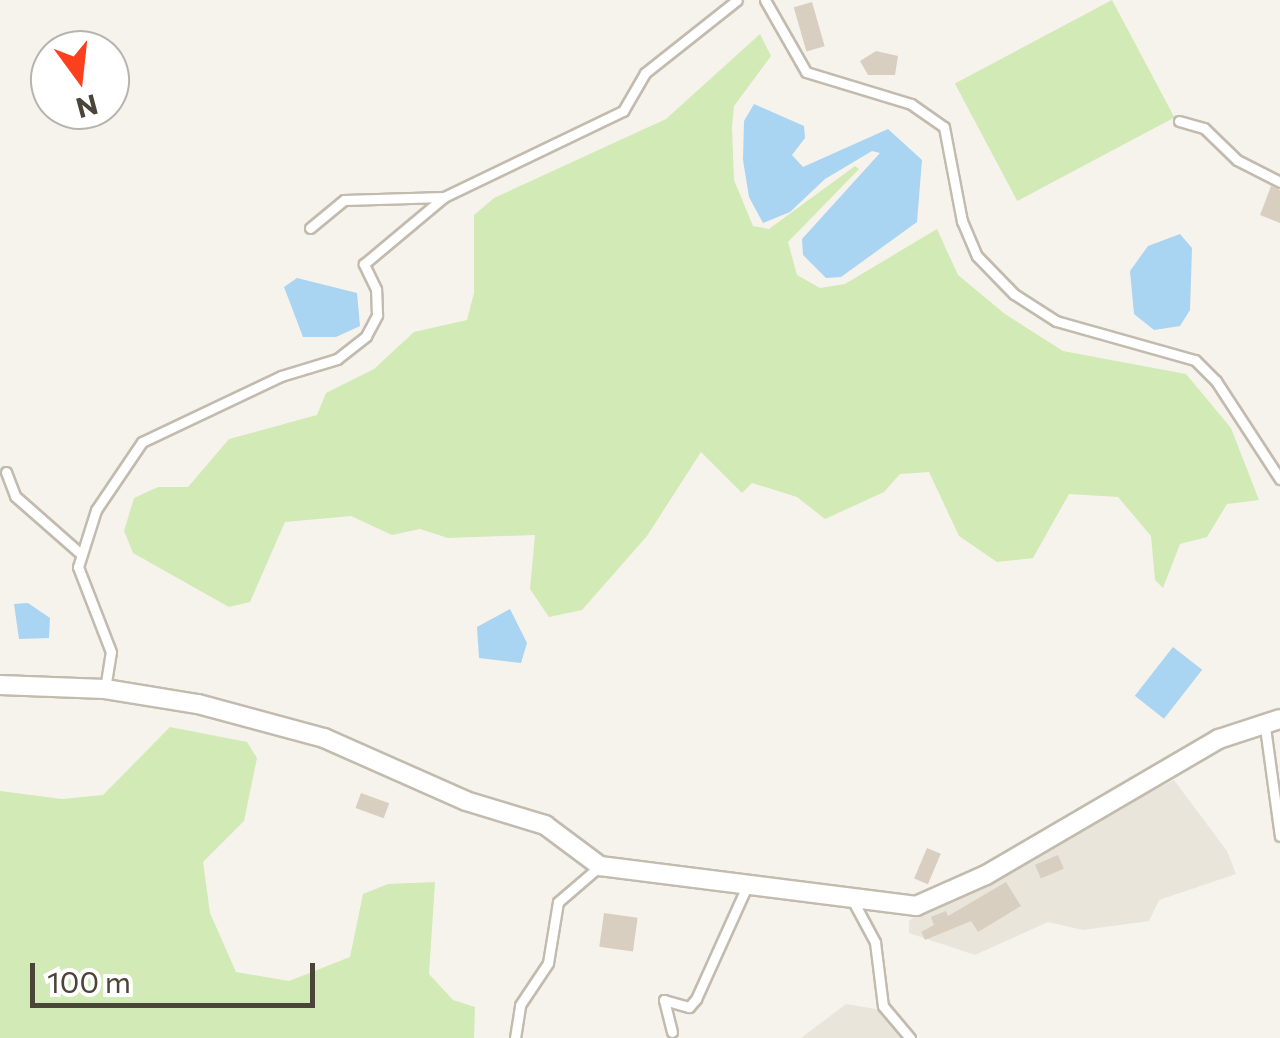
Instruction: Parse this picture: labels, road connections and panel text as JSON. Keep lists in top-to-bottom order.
{
  "scale_bar": "100 m",
  "north": "bottom"
}
